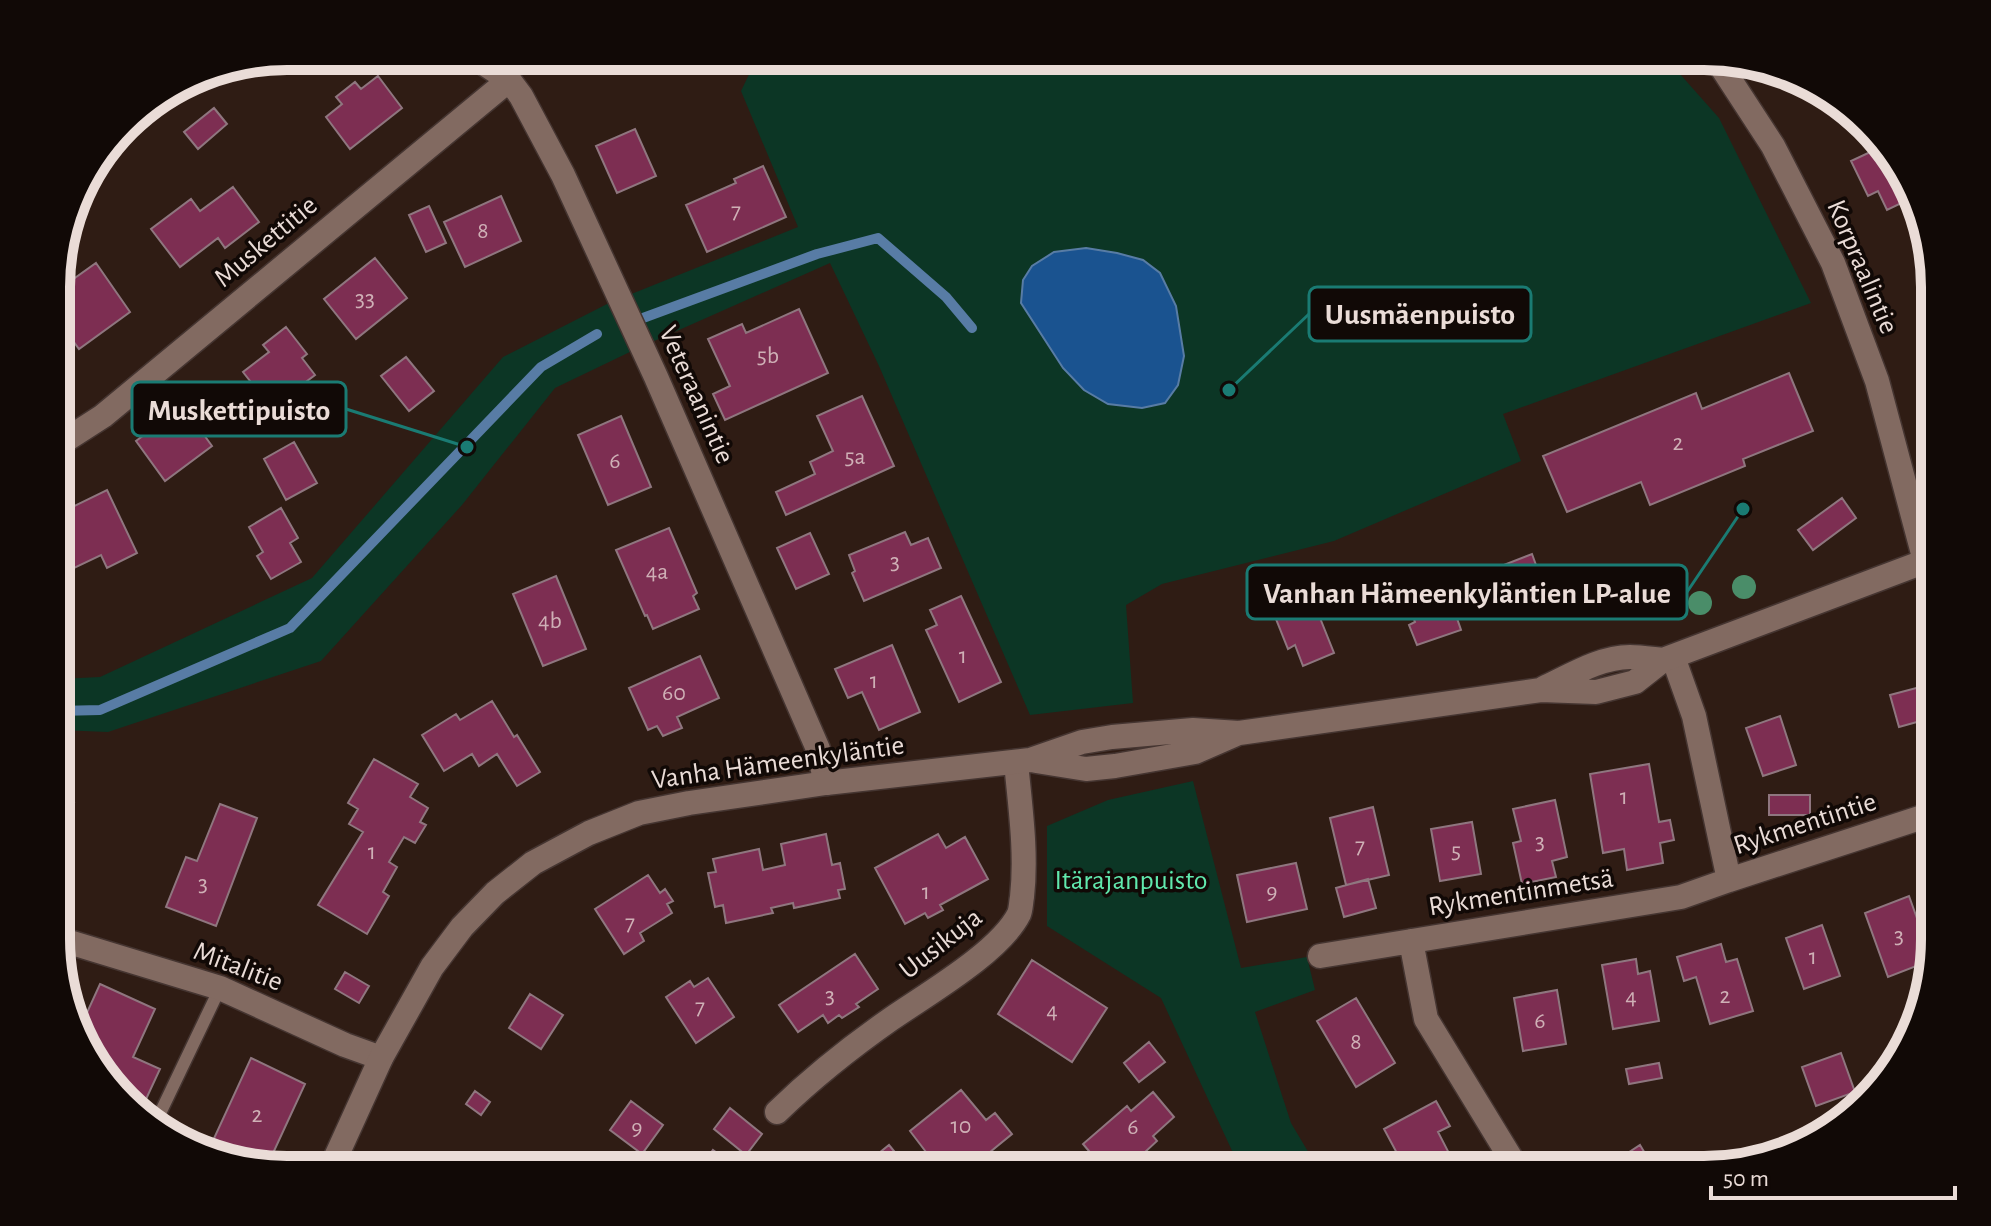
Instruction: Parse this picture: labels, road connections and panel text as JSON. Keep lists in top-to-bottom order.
{
  "streets": {
    "street": [
      "Muskettitie",
      "Korpraalintie",
      "Veteraanintie",
      "Vanha Hämeenkyläntie",
      "Rykmentintie",
      "Rykmentinmetsä",
      "Uusikuja",
      "Mitalitie"
    ]
  },
  "crossings": [
    ["Muskettitie", "Veteraanintie"],
    ["Veteraanintie", "Vanha Hämeenkyläntie"],
    ["Vanha Hämeenkyläntie", "Rykmentintie"],
    ["Vanha Hämeenkyläntie", "Uusikuja"],
    ["Vanha Hämeenkyläntie", "Mitalitie"],
    ["Rykmentintie", "Rykmentinmetsä"]
  ],
  "parks": ["Itärajanpuisto"],
  "places": ["Uusmäenpuisto", "Muskettipuisto", "Vanhan Hämeenkyläntien LP-alue"],
  "house_numbers": [
    "7",
    "8",
    "33",
    "5b",
    "2",
    "5a",
    "6",
    "3",
    "4a",
    "4b",
    "1",
    "1",
    "60",
    "1",
    "3",
    "7",
    "5",
    "1",
    "3",
    "1",
    "9",
    "7",
    "3",
    "1",
    "3",
    "2",
    "4",
    "7",
    "4",
    "6",
    "8",
    "2",
    "10",
    "6",
    "9"
  ],
  "scale_bar": "50 m"
}
